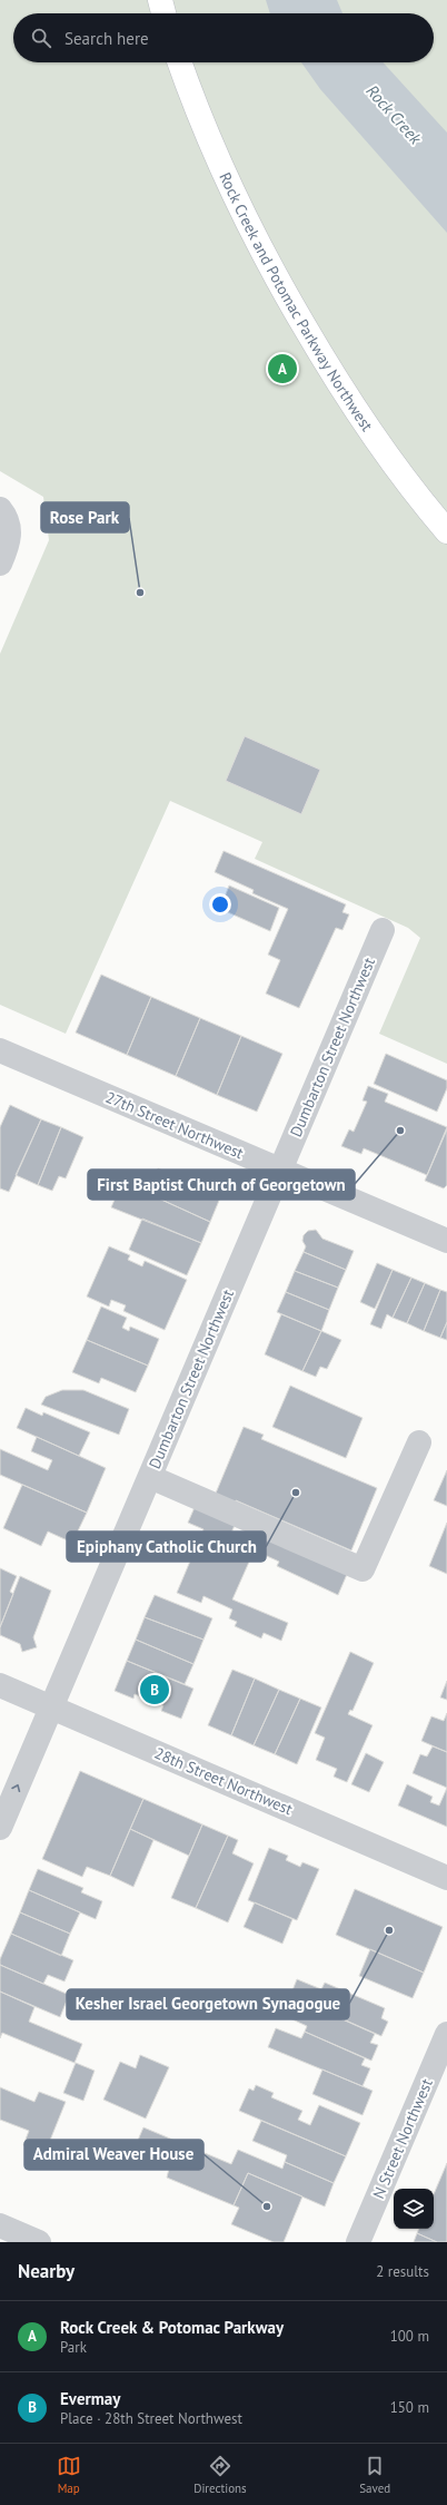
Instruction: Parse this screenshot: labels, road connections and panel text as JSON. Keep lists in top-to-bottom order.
{
  "streets": {
    "main road": ["Rock Creek and Potomac Parkway Northwest"],
    "street": [
      "Dumbarton Street Northwest",
      "27th Street Northwest",
      "28th Street Northwest",
      "N Street Northwest"
    ]
  },
  "crossings": [
    ["Dumbarton Street Northwest", "27th Street Northwest"],
    ["Dumbarton Street Northwest", "28th Street Northwest"]
  ],
  "water": ["Rock Creek"],
  "places": [
    "Rose Park",
    "First Baptist Church of Georgetown",
    "Epiphany Catholic Church",
    "Kesher Israel Georgetown Synagogue",
    "Admiral Weaver House"
  ],
  "page": {
    "search": "Search here",
    "pins": ["A", "B"],
    "heading": ["Nearby", "2 results"],
    "list": [
      {
        "mark": "A",
        "name": "Rock Creek & Potomac Parkway",
        "note": "Park",
        "value": "100 m"
      },
      {
        "mark": "B",
        "name": "Evermay",
        "note": "Place · 28th Street Northwest",
        "value": "150 m"
      }
    ],
    "nav": ["Map", "Directions", "Saved"]
  }
}
